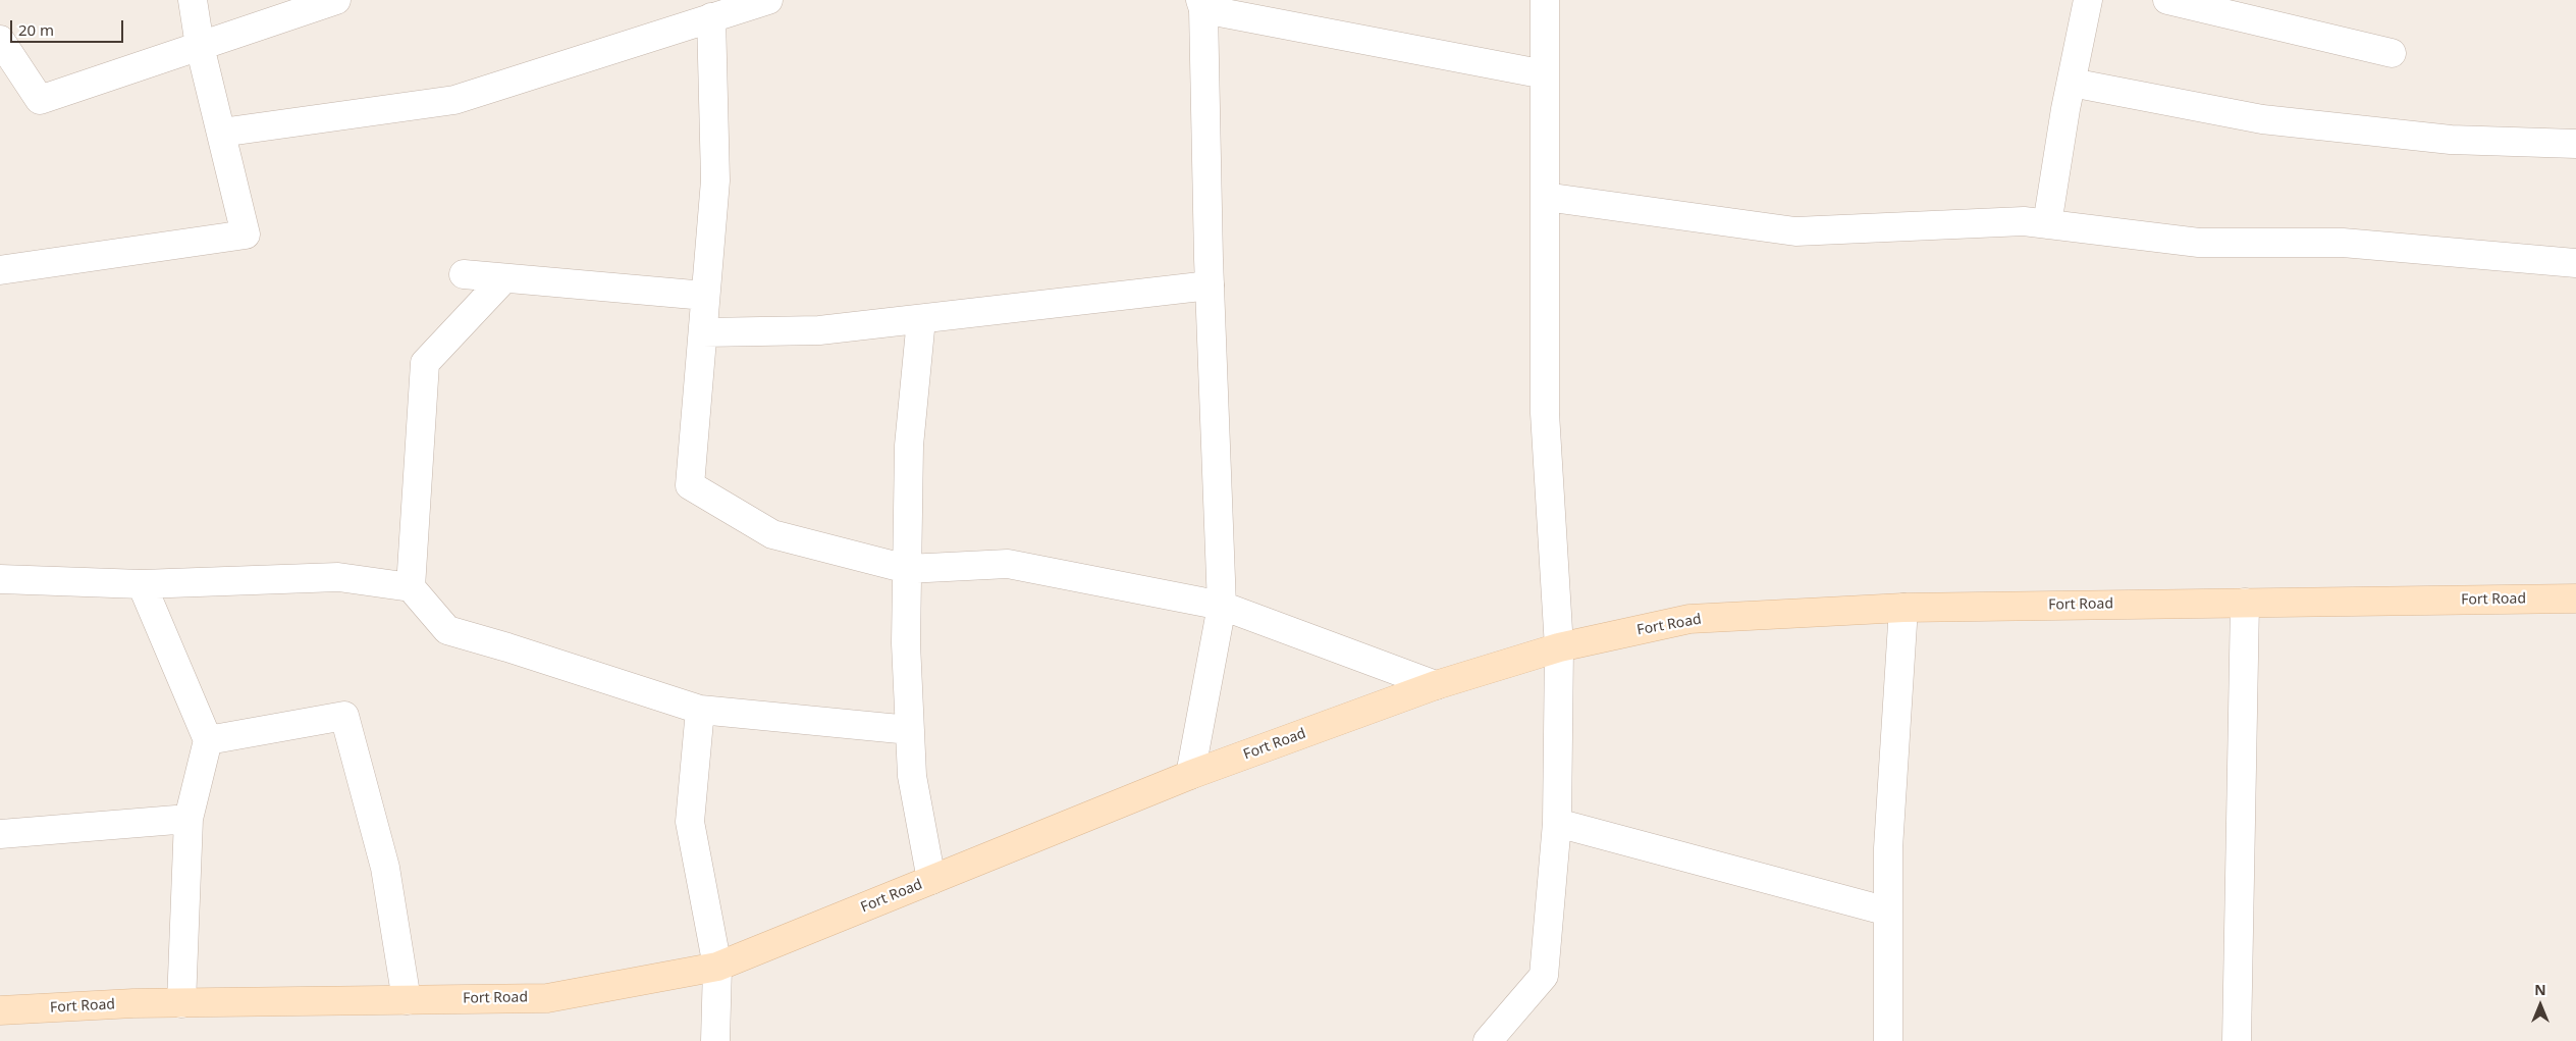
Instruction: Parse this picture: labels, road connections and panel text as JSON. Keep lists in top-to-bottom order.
{
  "streets": {
    "main road": ["Fort Road"]
  },
  "scale_bar": "20 m",
  "north": "top"
}
